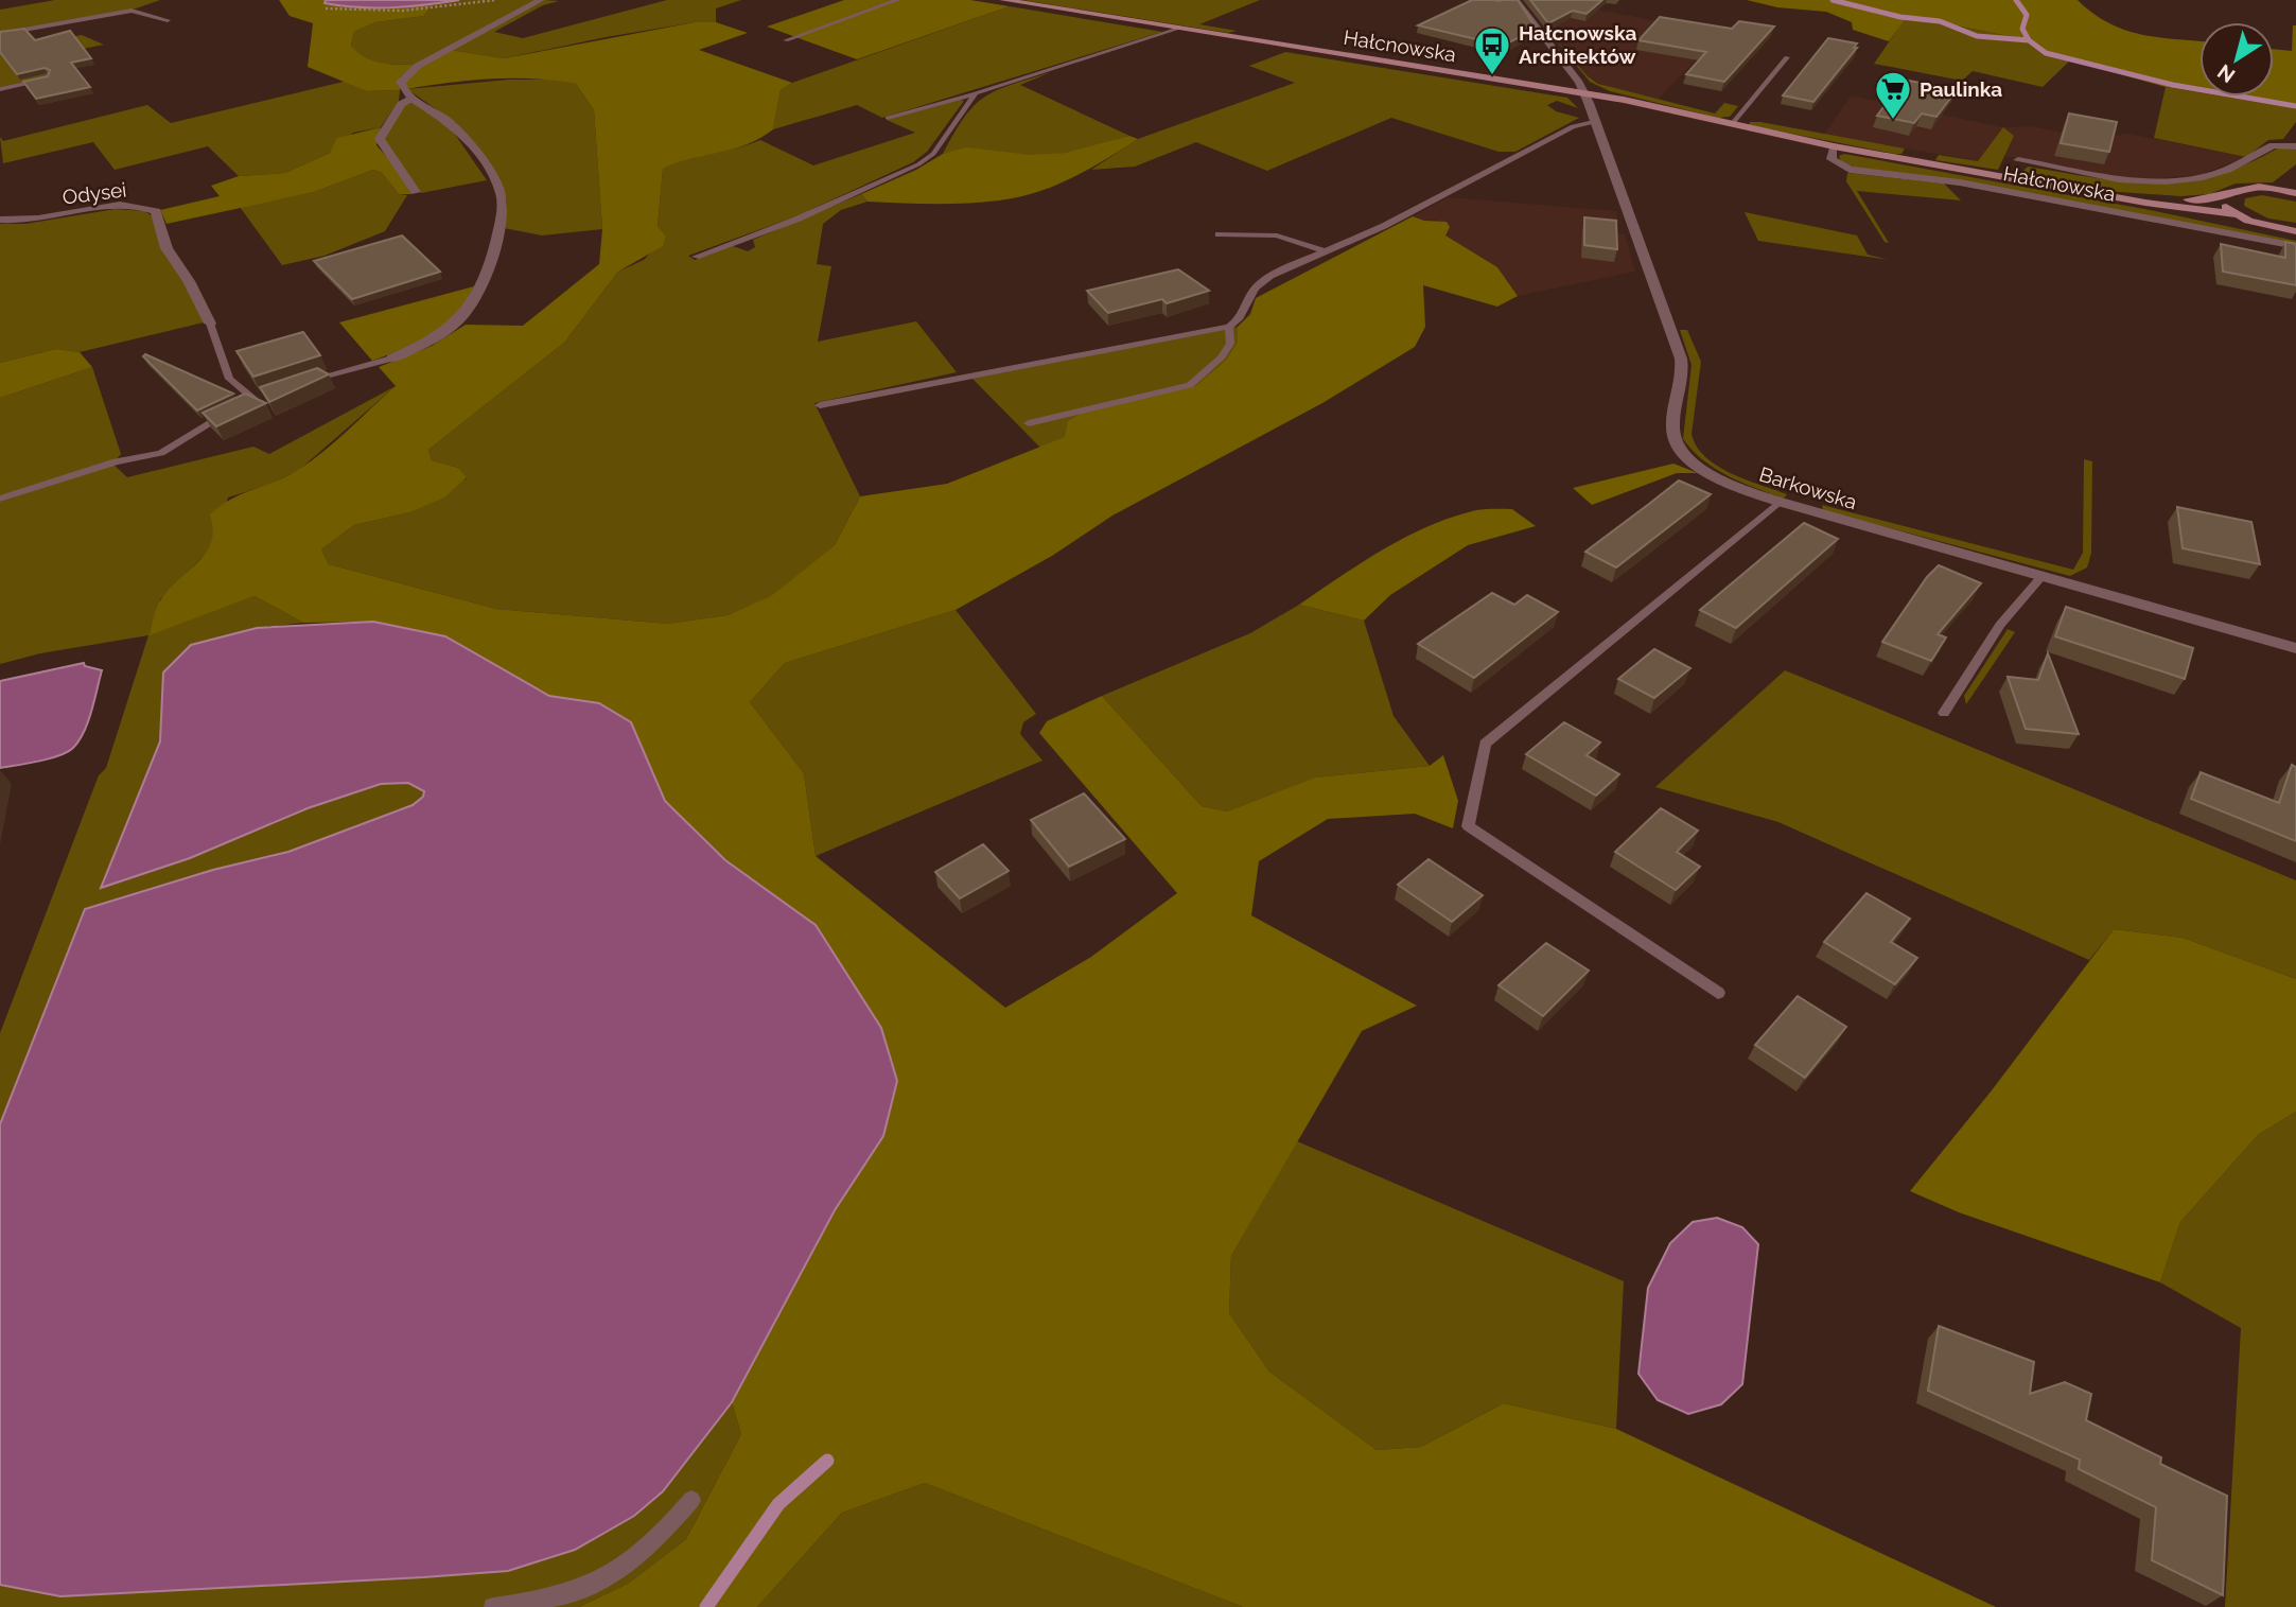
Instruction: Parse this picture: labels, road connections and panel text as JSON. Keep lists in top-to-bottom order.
{
  "streets": {
    "street": ["Hałcnowska", "Odysei", "Barkowska"]
  },
  "crossings": [
    ["Hałcnowska", "Barkowska"]
  ],
  "places": {
    "bus stop": ["Hałcnowska Architektów"],
    "supermarket": ["Paulinka"]
  },
  "north": "bottom left"
}
